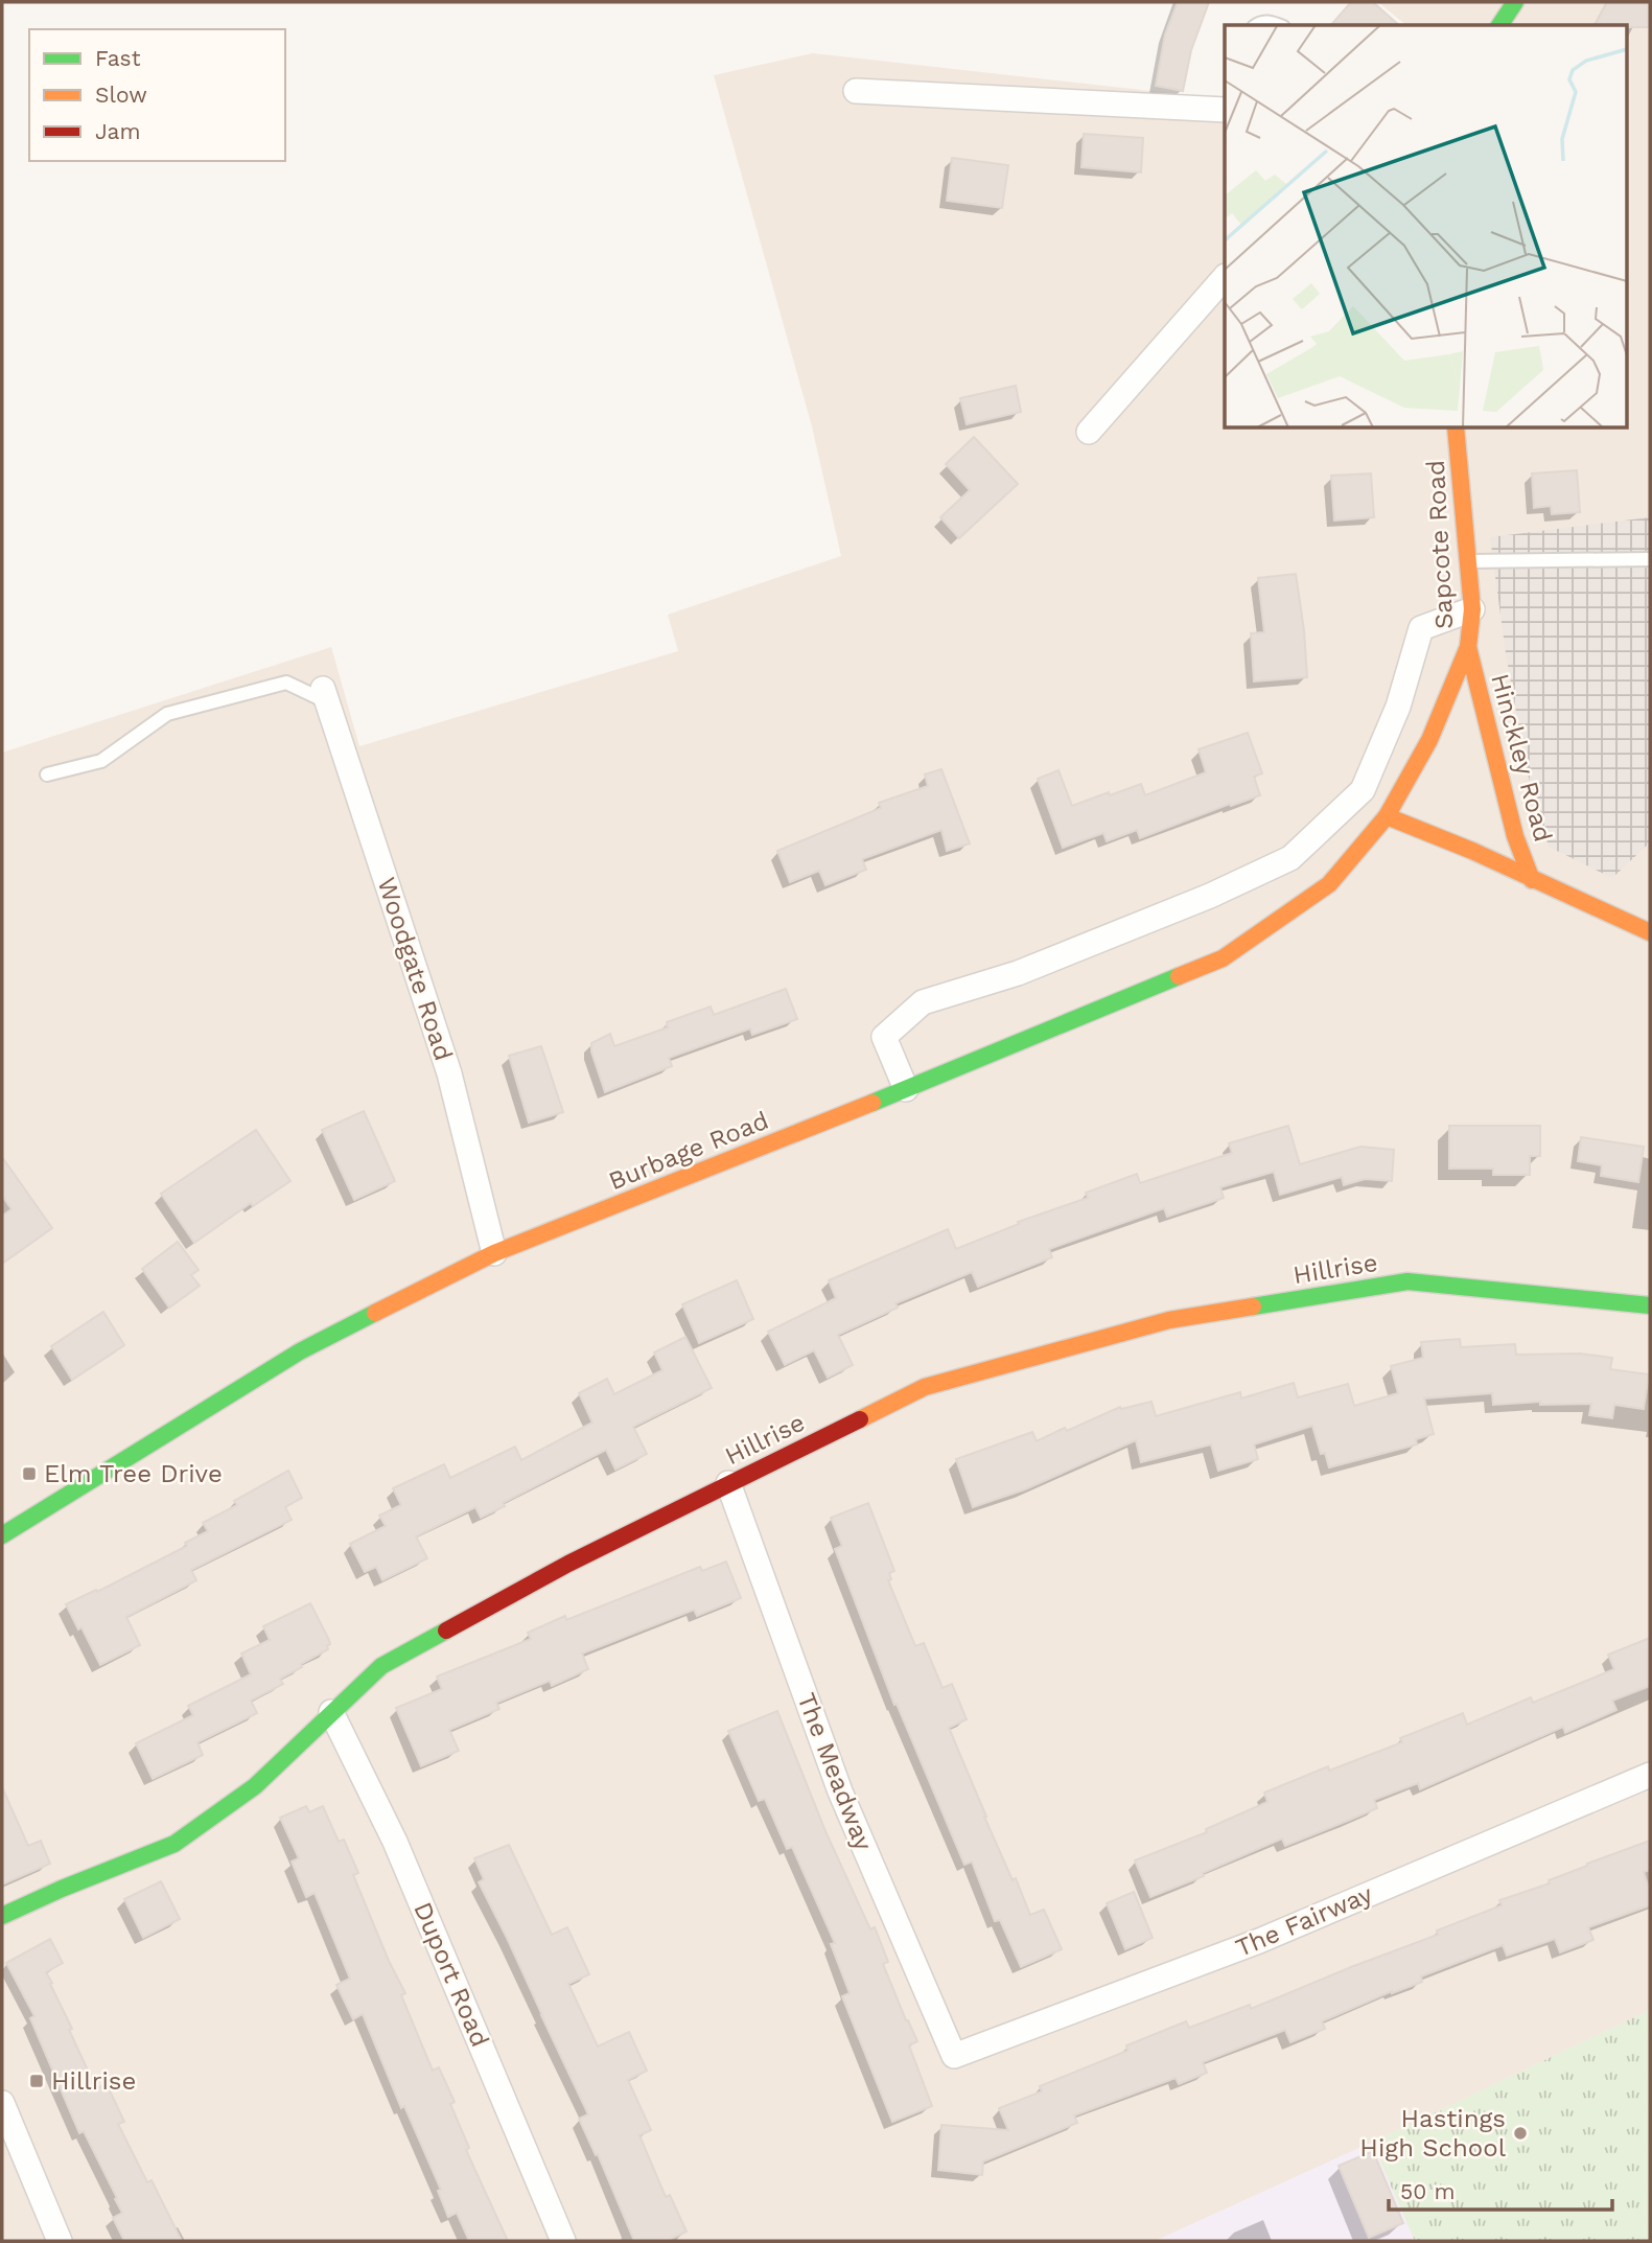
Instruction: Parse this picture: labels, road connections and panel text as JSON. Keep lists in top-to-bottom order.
{
  "streets": {
    "main road": [
      "Sapcote Road",
      "Hinckley Road",
      "Burbage Road",
      "Hillrise"
    ],
    "street": [
      "Woodgate Road",
      "The Meadway",
      "The Fairway",
      "Duport Road"
    ]
  },
  "crossings": [
    ["Sapcote Road", "Hinckley Road"],
    ["Sapcote Road", "Burbage Road"],
    ["Hinckley Road", "Burbage Road"],
    ["Woodgate Road", "Burbage Road"],
    ["Hillrise", "The Meadway"],
    ["Hillrise", "Duport Road"],
    ["The Meadway", "The Fairway"]
  ],
  "places": {
    "transit": ["Elm Tree Drive", "Hillrise"],
    "other": ["Hastings High School"]
  },
  "legend": ["Fast", "Slow", "Jam"],
  "scale_bar": "50 m"
}
